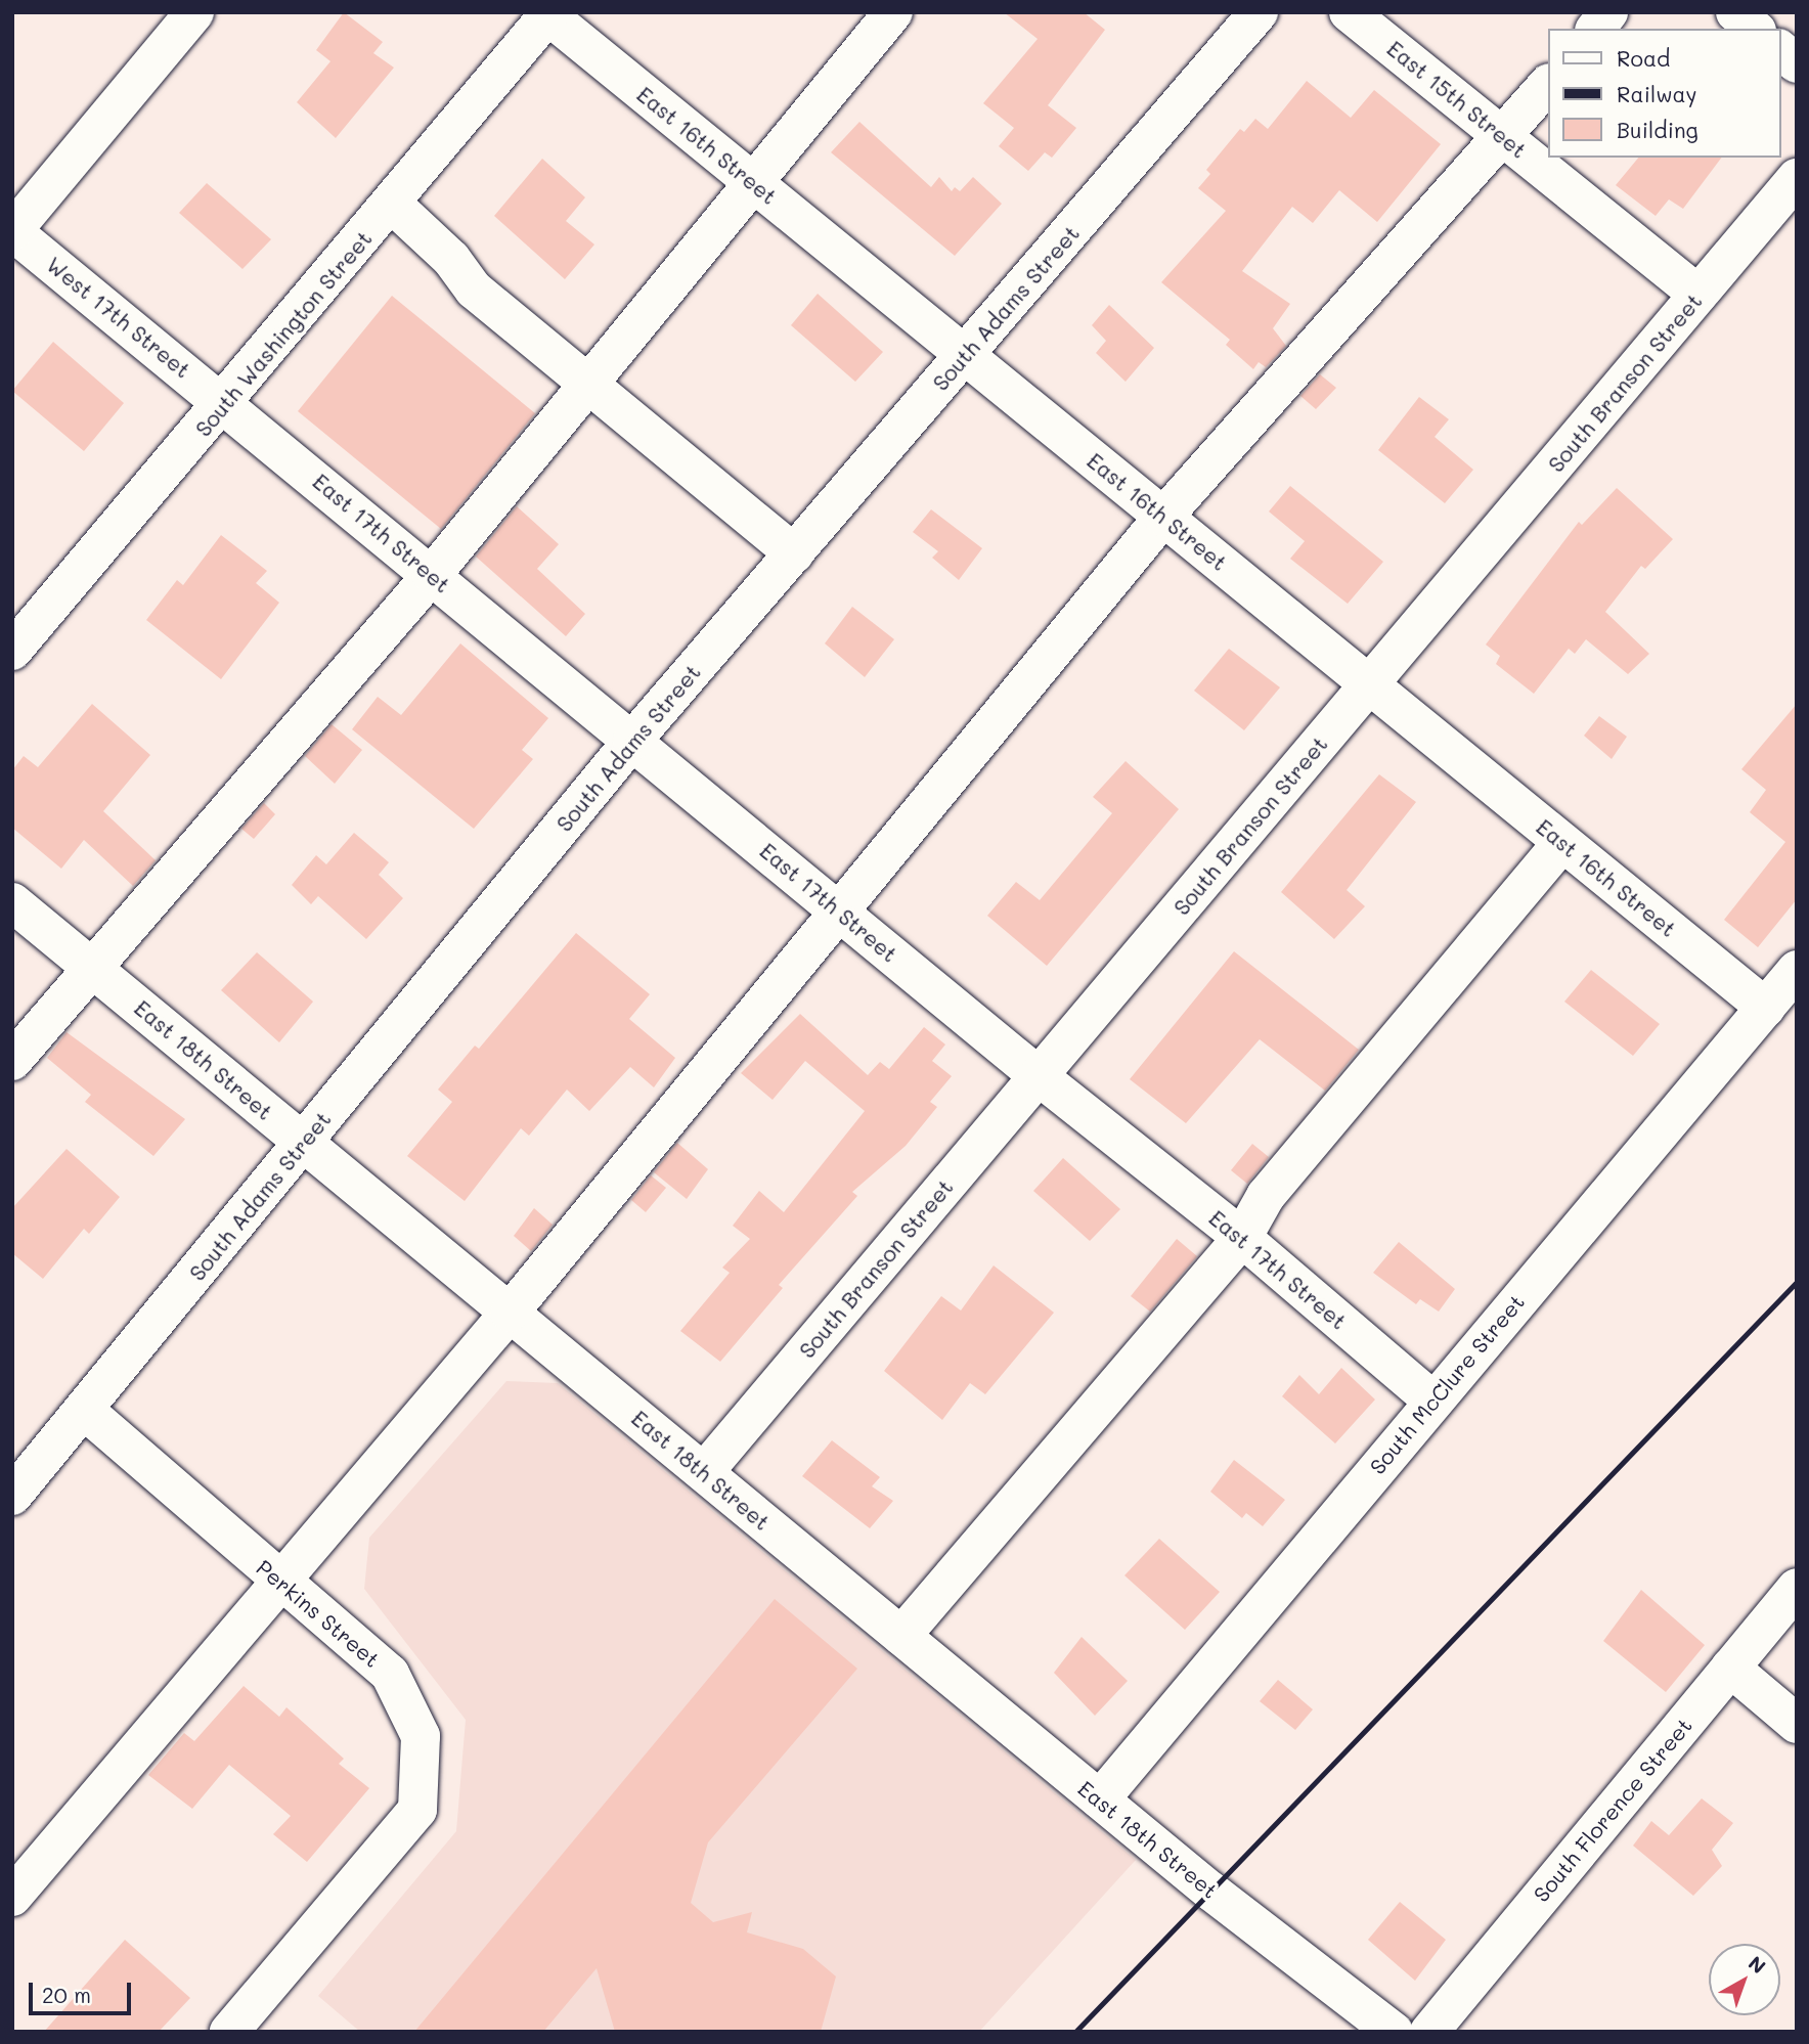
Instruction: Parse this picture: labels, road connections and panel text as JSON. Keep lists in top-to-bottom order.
{
  "streets": {
    "street": [
      "East 15th Street",
      "East 16th Street",
      "South Adams Street",
      "West 17th Street",
      "South Washington Street",
      "South Branson Street",
      "East 17th Street",
      "East 18th Street",
      "South McClure Street",
      "Perkins Street",
      "South Florence Street"
    ]
  },
  "crossings": [
    ["East 15th Street", "South Branson Street"],
    ["East 16th Street", "South Adams Street"],
    ["East 16th Street", "South Washington Street"],
    ["East 16th Street", "South Branson Street"],
    ["East 16th Street", "South McClure Street"],
    ["South Adams Street", "East 17th Street"],
    ["South Adams Street", "East 18th Street"],
    ["South Adams Street", "Perkins Street"],
    ["West 17th Street", "South Washington Street"],
    ["West 17th Street", "East 17th Street"],
    ["South Washington Street", "East 17th Street"],
    ["South Branson Street", "East 17th Street"],
    ["South Branson Street", "East 18th Street"],
    ["East 17th Street", "South McClure Street"],
    ["East 18th Street", "South McClure Street"]
  ],
  "legend": ["Road", "Railway", "Building"],
  "scale_bar": "20 m",
  "north": "top right"
}
